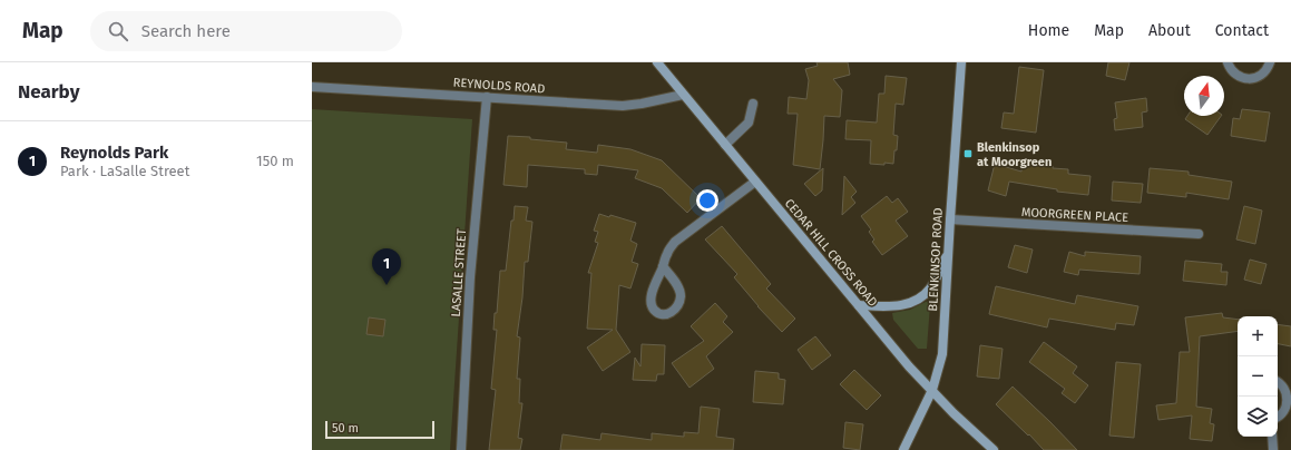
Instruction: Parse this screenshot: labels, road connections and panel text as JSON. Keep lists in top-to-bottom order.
{
  "streets": {
    "main road": ["CEDAR HILL CROSS ROAD", "BLENKINSOP ROAD"],
    "street": ["REYNOLDS ROAD", "MOORGREEN PLACE", "LASALLE STREET"]
  },
  "crossings": [
    ["REYNOLDS ROAD", "CEDAR HILL CROSS ROAD"],
    ["REYNOLDS ROAD", "LASALLE STREET"],
    ["MOORGREEN PLACE", "BLENKINSOP ROAD"],
    ["CEDAR HILL CROSS ROAD", "BLENKINSOP ROAD"]
  ],
  "places": {
    "transit": ["Blenkinsop at Moorgreen"]
  },
  "scale_bar": "50 m",
  "north": "top",
  "page": {
    "header": "Map",
    "search": "Search here",
    "nav": [
      "Home",
      "Map",
      "About",
      "Contact"
    ],
    "heading": "Nearby",
    "list": [
      {
        "mark": "1",
        "name": "Reynolds Park",
        "note": "Park · LaSalle Street",
        "value": "150 m"
      }
    ],
    "pins": "1",
    "map_buttons": ["+", "−"],
    "scale": "50 m"
  }
}
